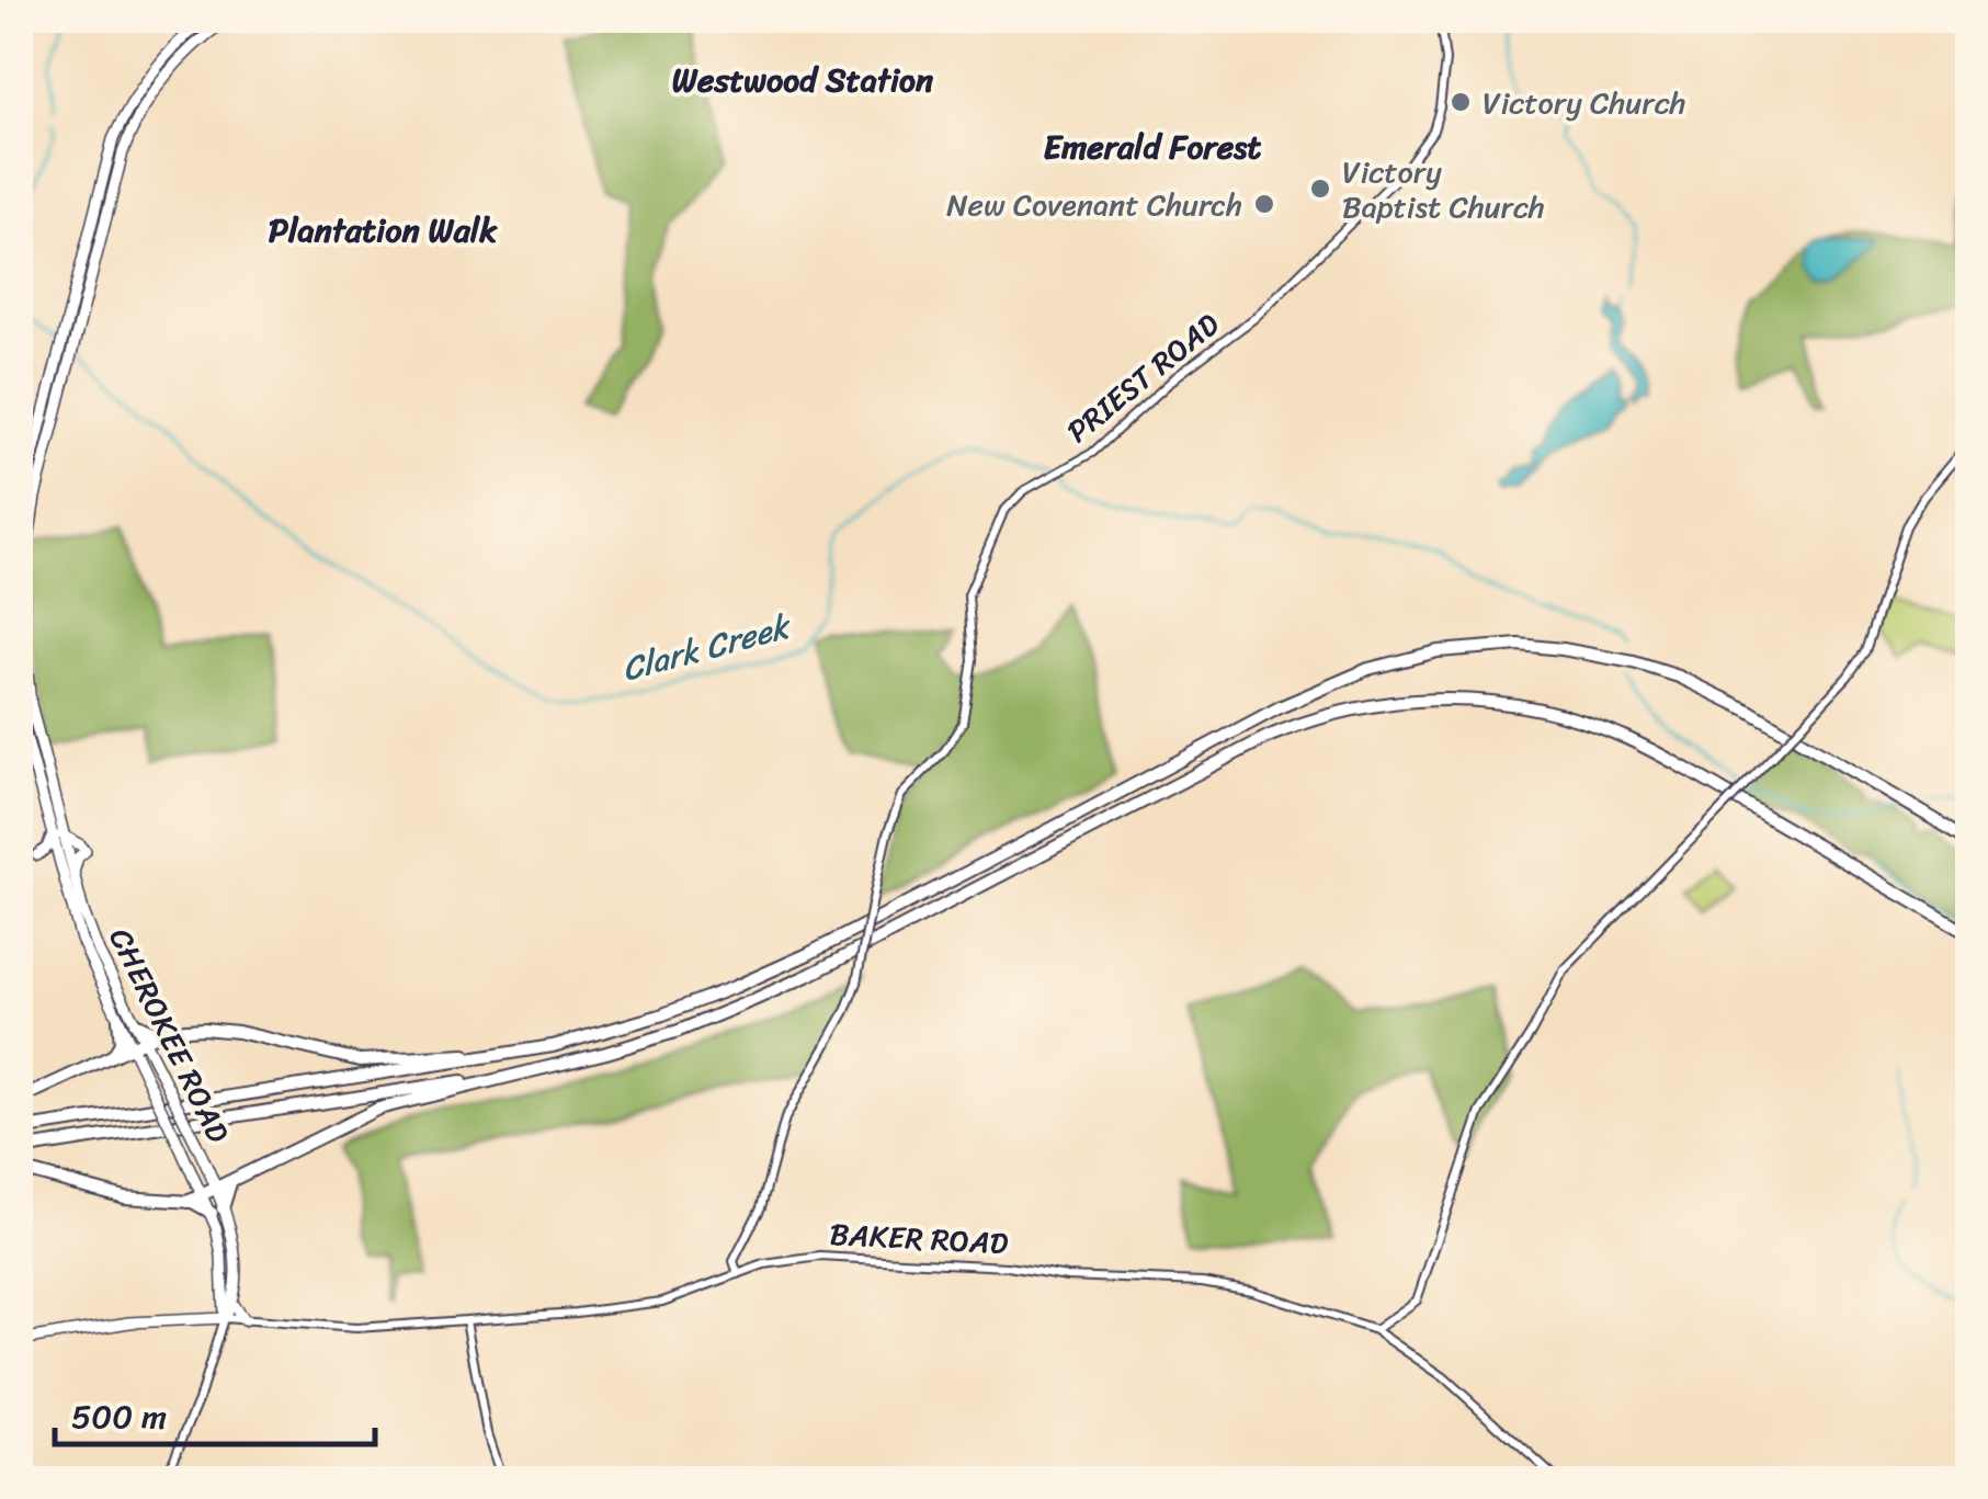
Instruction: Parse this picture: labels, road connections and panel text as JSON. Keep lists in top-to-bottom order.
{
  "streets": {
    "main road": ["CHEROKEE ROAD"],
    "street": ["PRIEST ROAD", "BAKER ROAD"]
  },
  "crossings": [
    ["PRIEST ROAD", "BAKER ROAD"]
  ],
  "districts": ["Westwood Station", "Emerald Forest", "Plantation Walk"],
  "water": ["Clark Creek"],
  "places": ["Victory Church", "Victory Baptist Church", "New Covenant Church"],
  "scale_bar": "500 m"
}
